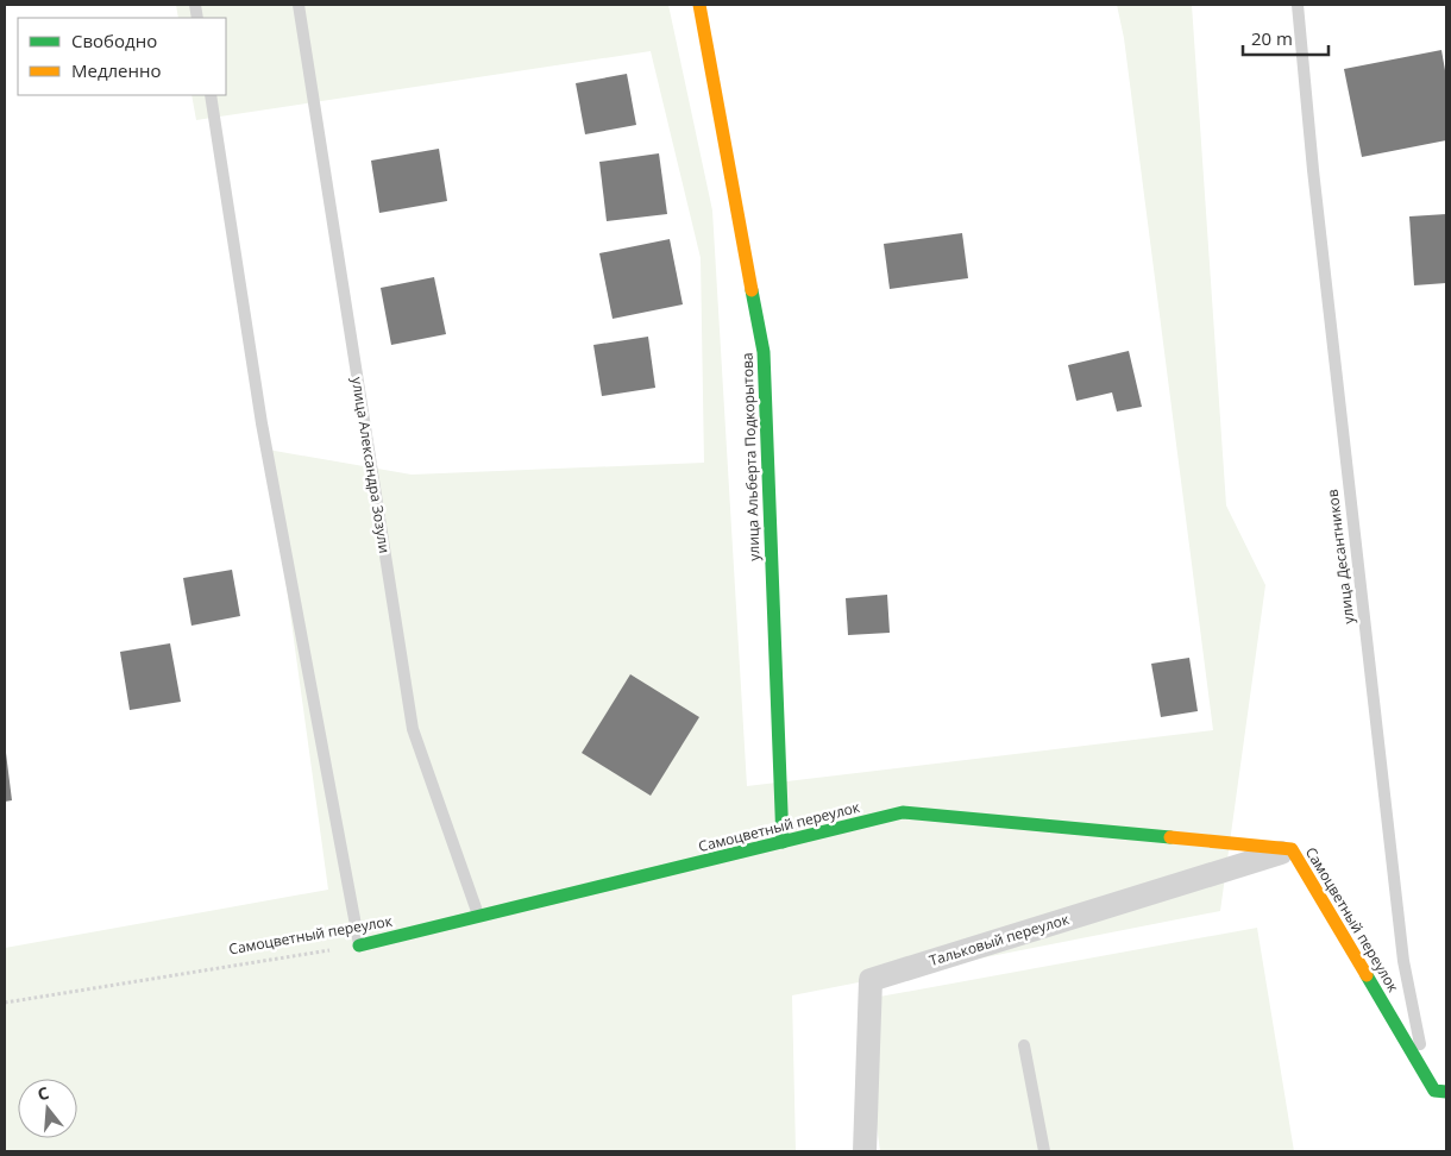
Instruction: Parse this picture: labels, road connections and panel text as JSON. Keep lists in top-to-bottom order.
{
  "streets": {
    "street": ["улица Альберта Подкорытова", "Самоцветный переулок", "Тальковый переулок"],
    "lane": ["улица Александра Зозули", "улица Десантников"]
  },
  "crossings": [
    ["улица Альберта Подкорытова", "Самоцветный переулок"],
    ["улица Александра Зозули", "Самоцветный переулок"],
    ["улица Десантников", "Самоцветный переулок"],
    ["Самоцветный переулок", "Тальковый переулок"]
  ],
  "legend": ["Свободно", "Медленно"],
  "scale_bar": "20 m",
  "north": "top"
}
